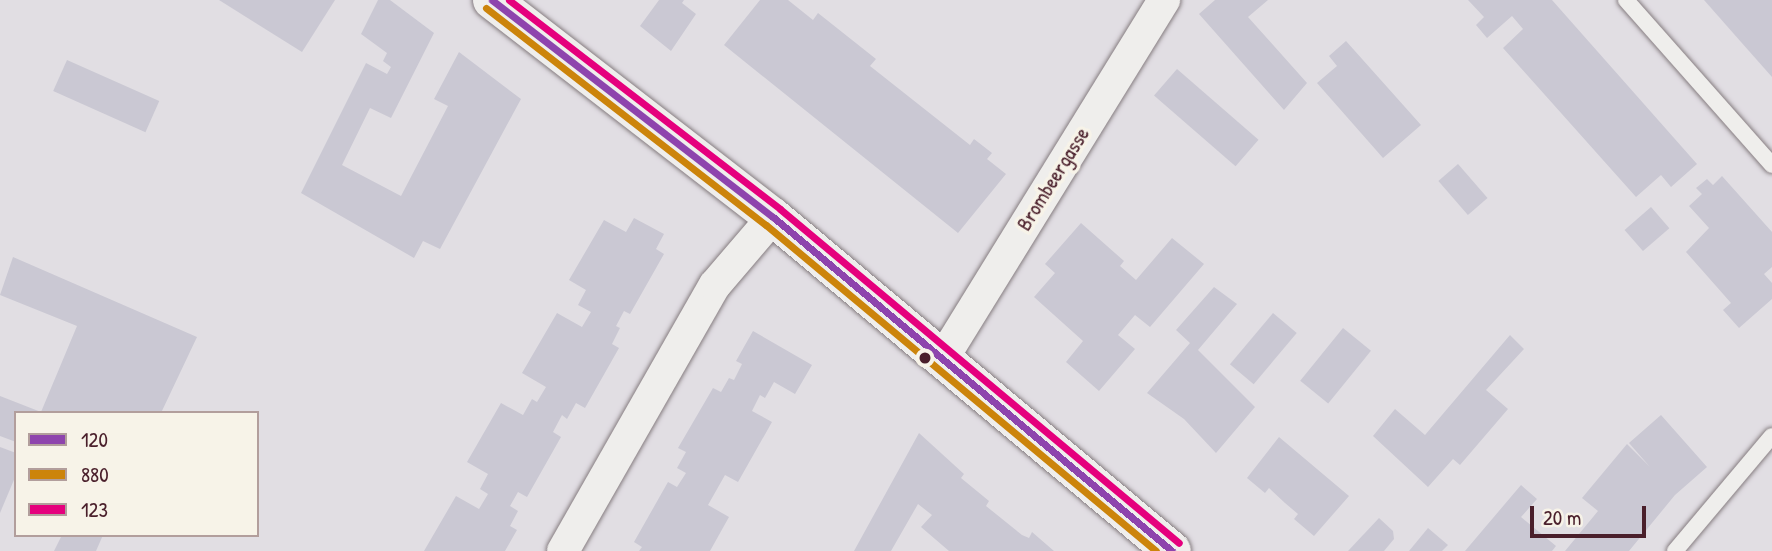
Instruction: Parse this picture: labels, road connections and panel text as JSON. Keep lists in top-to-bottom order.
{
  "streets": {
    "street": ["Brombeergasse"]
  },
  "lines": ["transit line 120", "transit line 123", "transit line 880"],
  "legend": ["120", "880", "123"],
  "scale_bar": "20 m"
}
